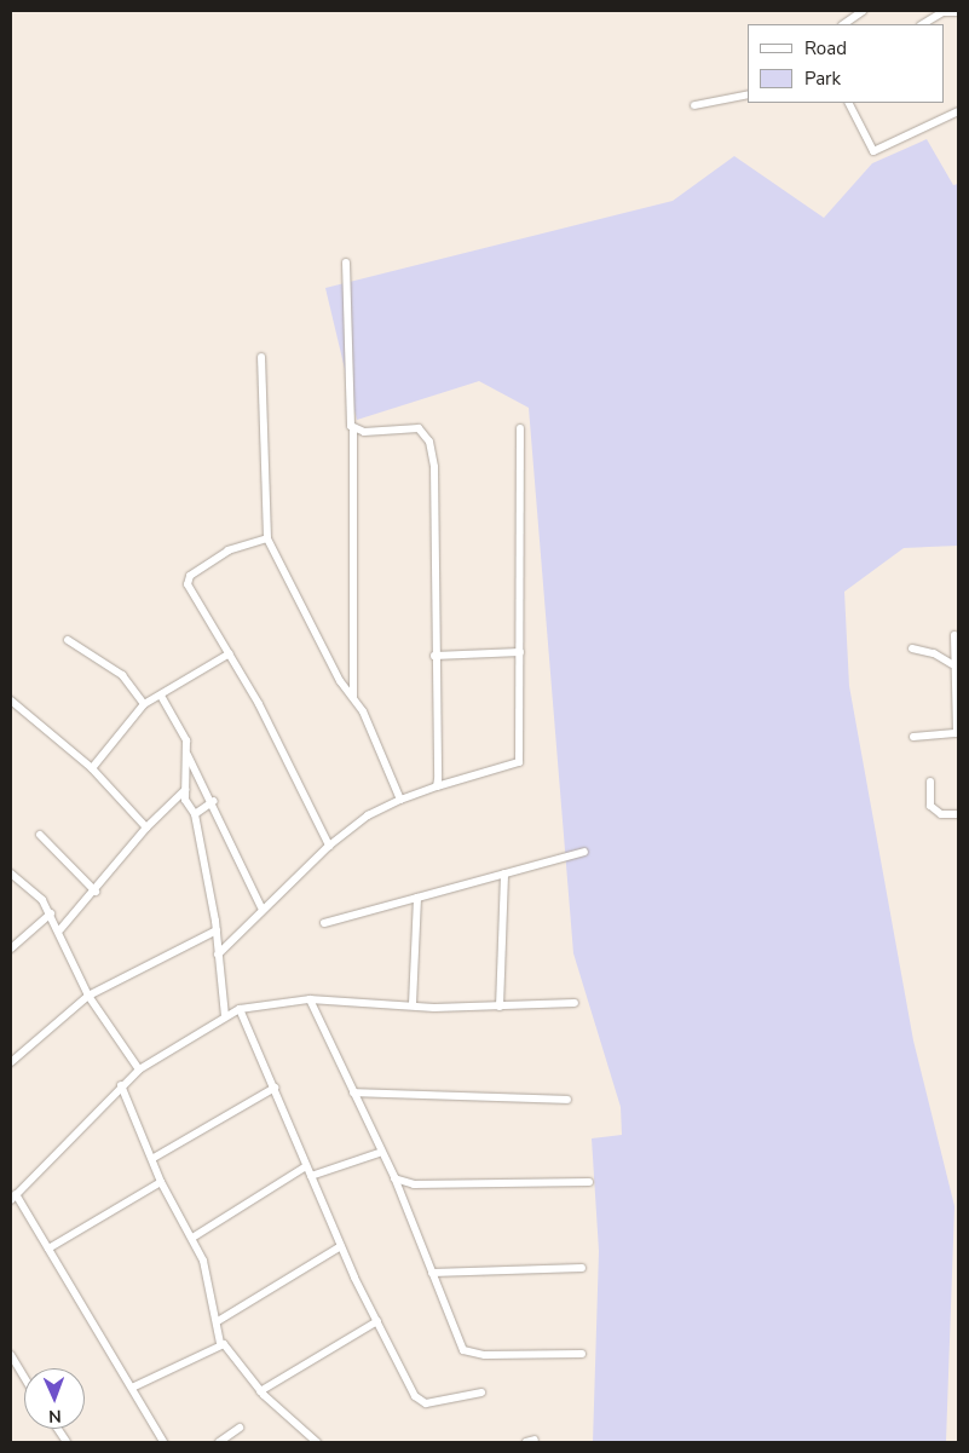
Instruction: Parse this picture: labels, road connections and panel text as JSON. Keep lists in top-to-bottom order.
{
  "legend": ["Road", "Park"],
  "north": "bottom"
}
